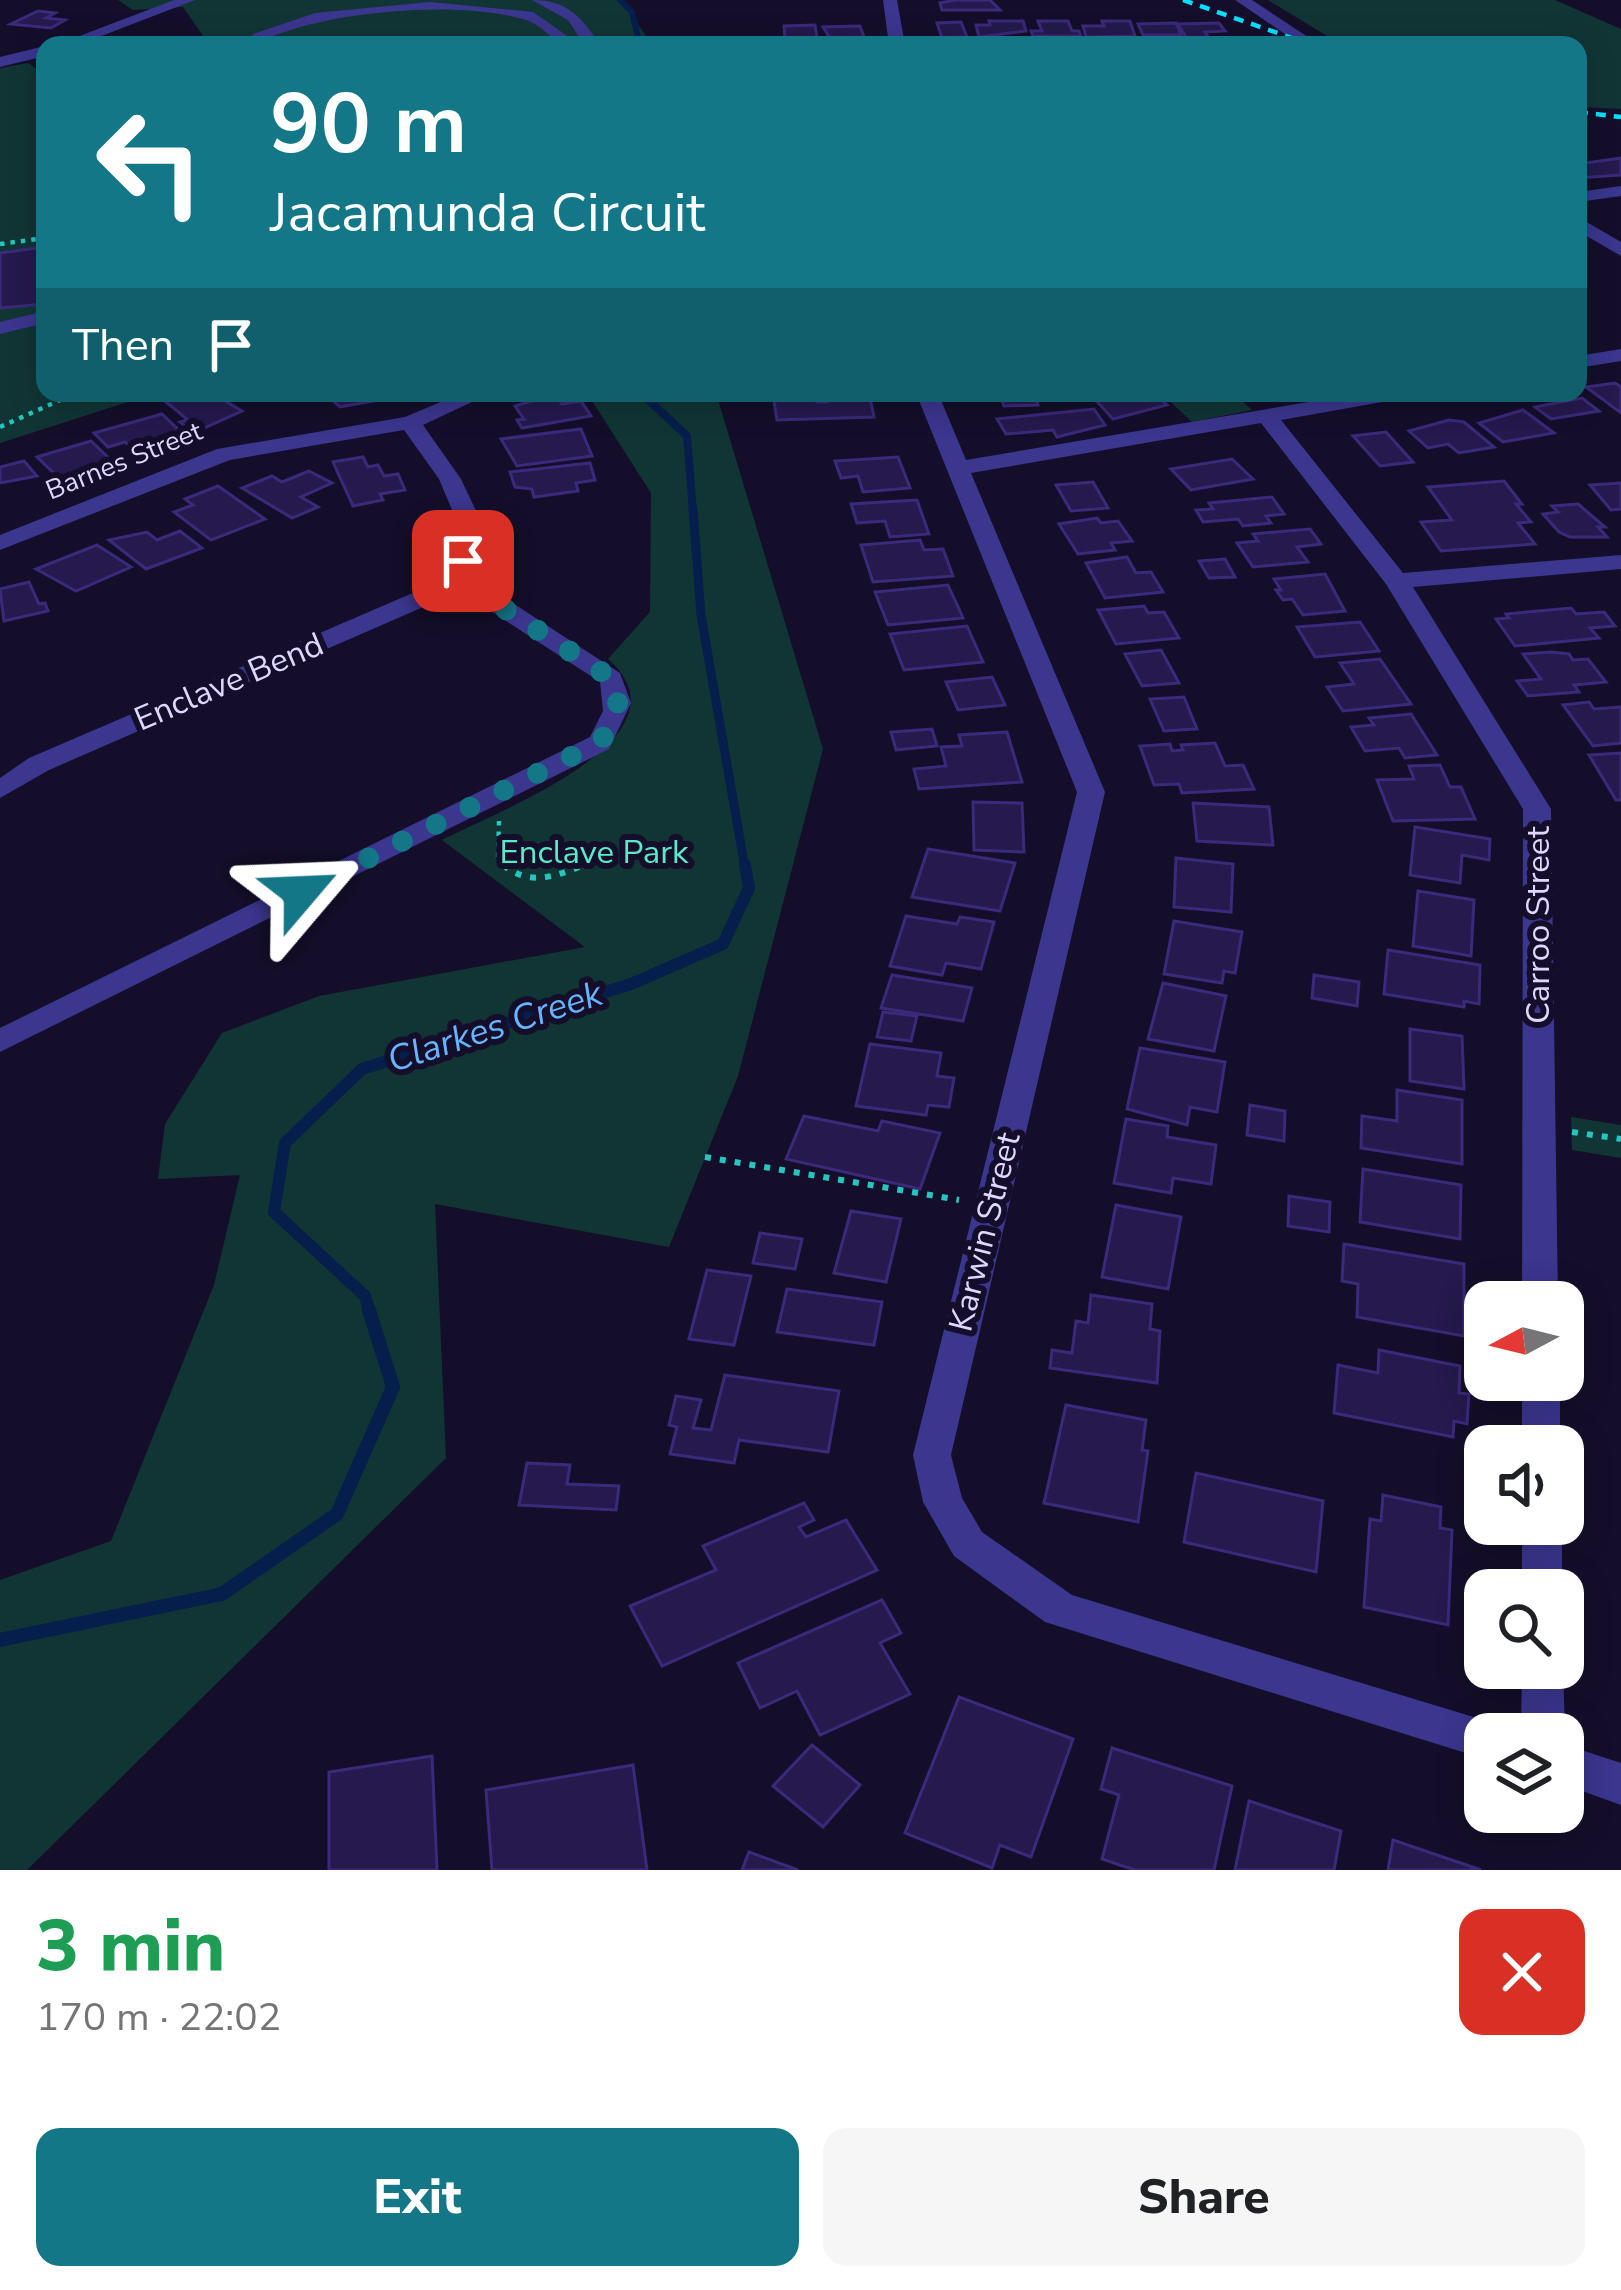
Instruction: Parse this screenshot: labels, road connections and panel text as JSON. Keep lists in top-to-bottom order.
{
  "streets": {
    "street": [
      "Barnes Street",
      "Enclave Bend",
      "Carroo Street",
      "Karwin Street"
    ]
  },
  "water": ["Clarkes Creek"],
  "parks": ["Enclave Park"],
  "north": "left",
  "page": {
    "turn": ["90 m", "Jacamunda Circuit"],
    "then": "Then",
    "heading": ["3 min", "170 m · 22:02"],
    "buttons": ["Exit", "Share"]
  }
}
